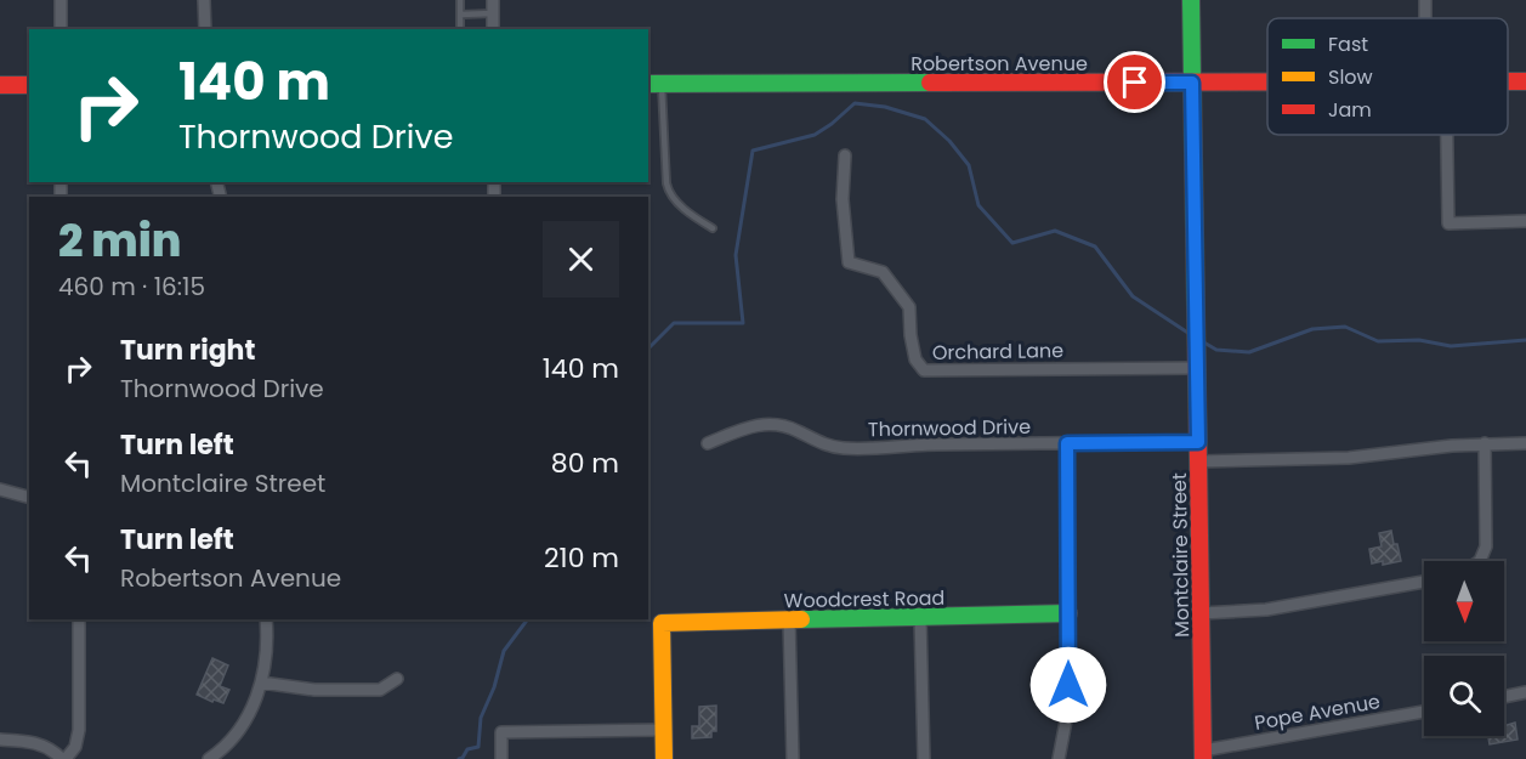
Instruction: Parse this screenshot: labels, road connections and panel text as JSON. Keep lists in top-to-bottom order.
{
  "streets": {
    "street": [
      "Robertson Avenue",
      "Orchard Lane",
      "Thornwood Drive",
      "Montclaire Street",
      "Woodcrest Road",
      "Pope Avenue"
    ]
  },
  "crossings": [
    ["Robertson Avenue", "Montclaire Street"],
    ["Orchard Lane", "Montclaire Street"],
    ["Thornwood Drive", "Montclaire Street"],
    ["Montclaire Street", "Pope Avenue"]
  ],
  "legend": ["Fast", "Slow", "Jam"],
  "north": "bottom",
  "page": {
    "turn": ["140 m", "Thornwood Drive"],
    "heading": ["2 min", "460 m · 16:15"],
    "list": [
      {
        "name": "Turn right",
        "note": "Thornwood Drive",
        "value": "140 m"
      },
      {
        "name": "Turn left",
        "note": "Montclaire Street",
        "value": "80 m"
      },
      {
        "name": "Turn left",
        "note": "Robertson Avenue",
        "value": "210 m"
      }
    ]
  }
}
